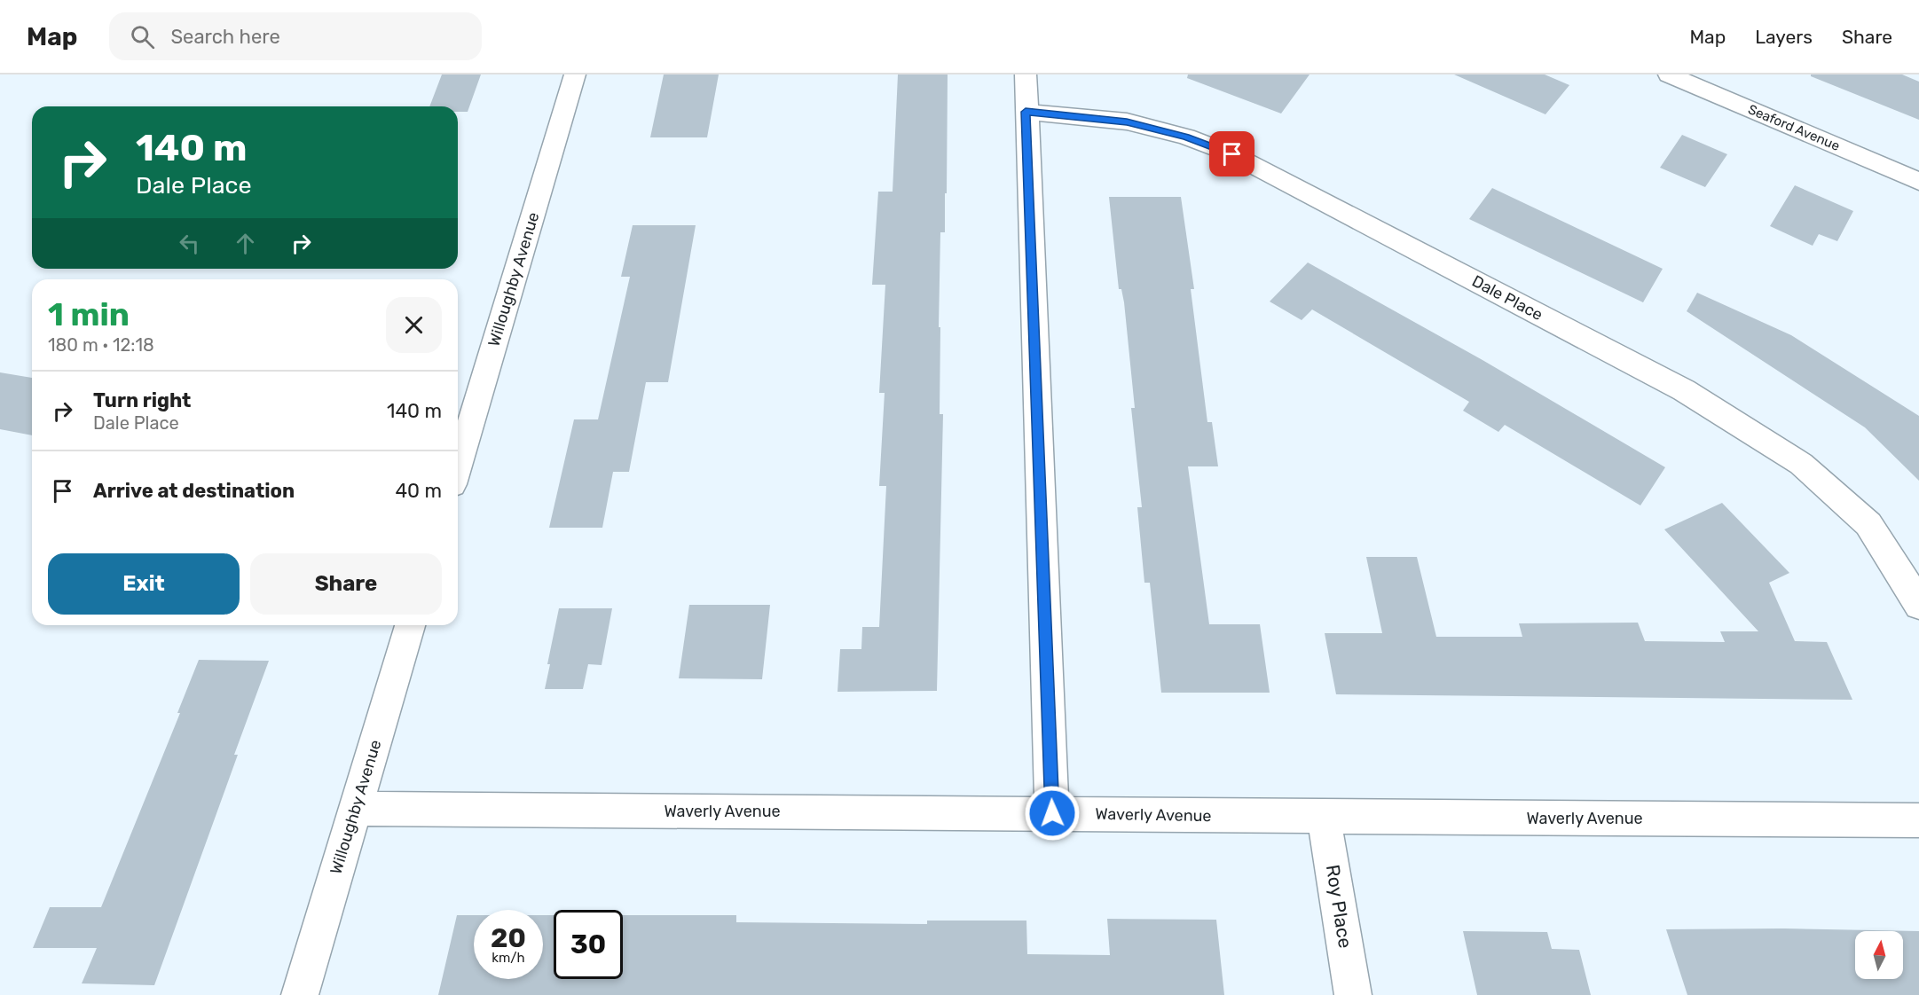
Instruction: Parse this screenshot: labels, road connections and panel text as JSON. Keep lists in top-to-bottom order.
{
  "streets": {
    "street": [
      "Seaford Avenue",
      "Willoughby Avenue",
      "Dale Place",
      "Waverly Avenue",
      "Roy Place"
    ]
  },
  "crossings": [
    ["Willoughby Avenue", "Waverly Avenue"],
    ["Waverly Avenue", "Roy Place"]
  ],
  "north": "top",
  "page": {
    "header": "Map",
    "search": "Search here",
    "nav": ["Map", "Layers", "Share"],
    "turn": ["140 m", "Dale Place"],
    "heading": ["1 min", "180 m · 12:18"],
    "list": [
      {
        "name": "Turn right",
        "note": "Dale Place",
        "value": "140 m"
      },
      {
        "name": "Arrive at destination",
        "value": "40 m"
      }
    ],
    "buttons": ["Exit", "Share"],
    "speed": "20 km/h",
    "limit": "30"
  }
}
